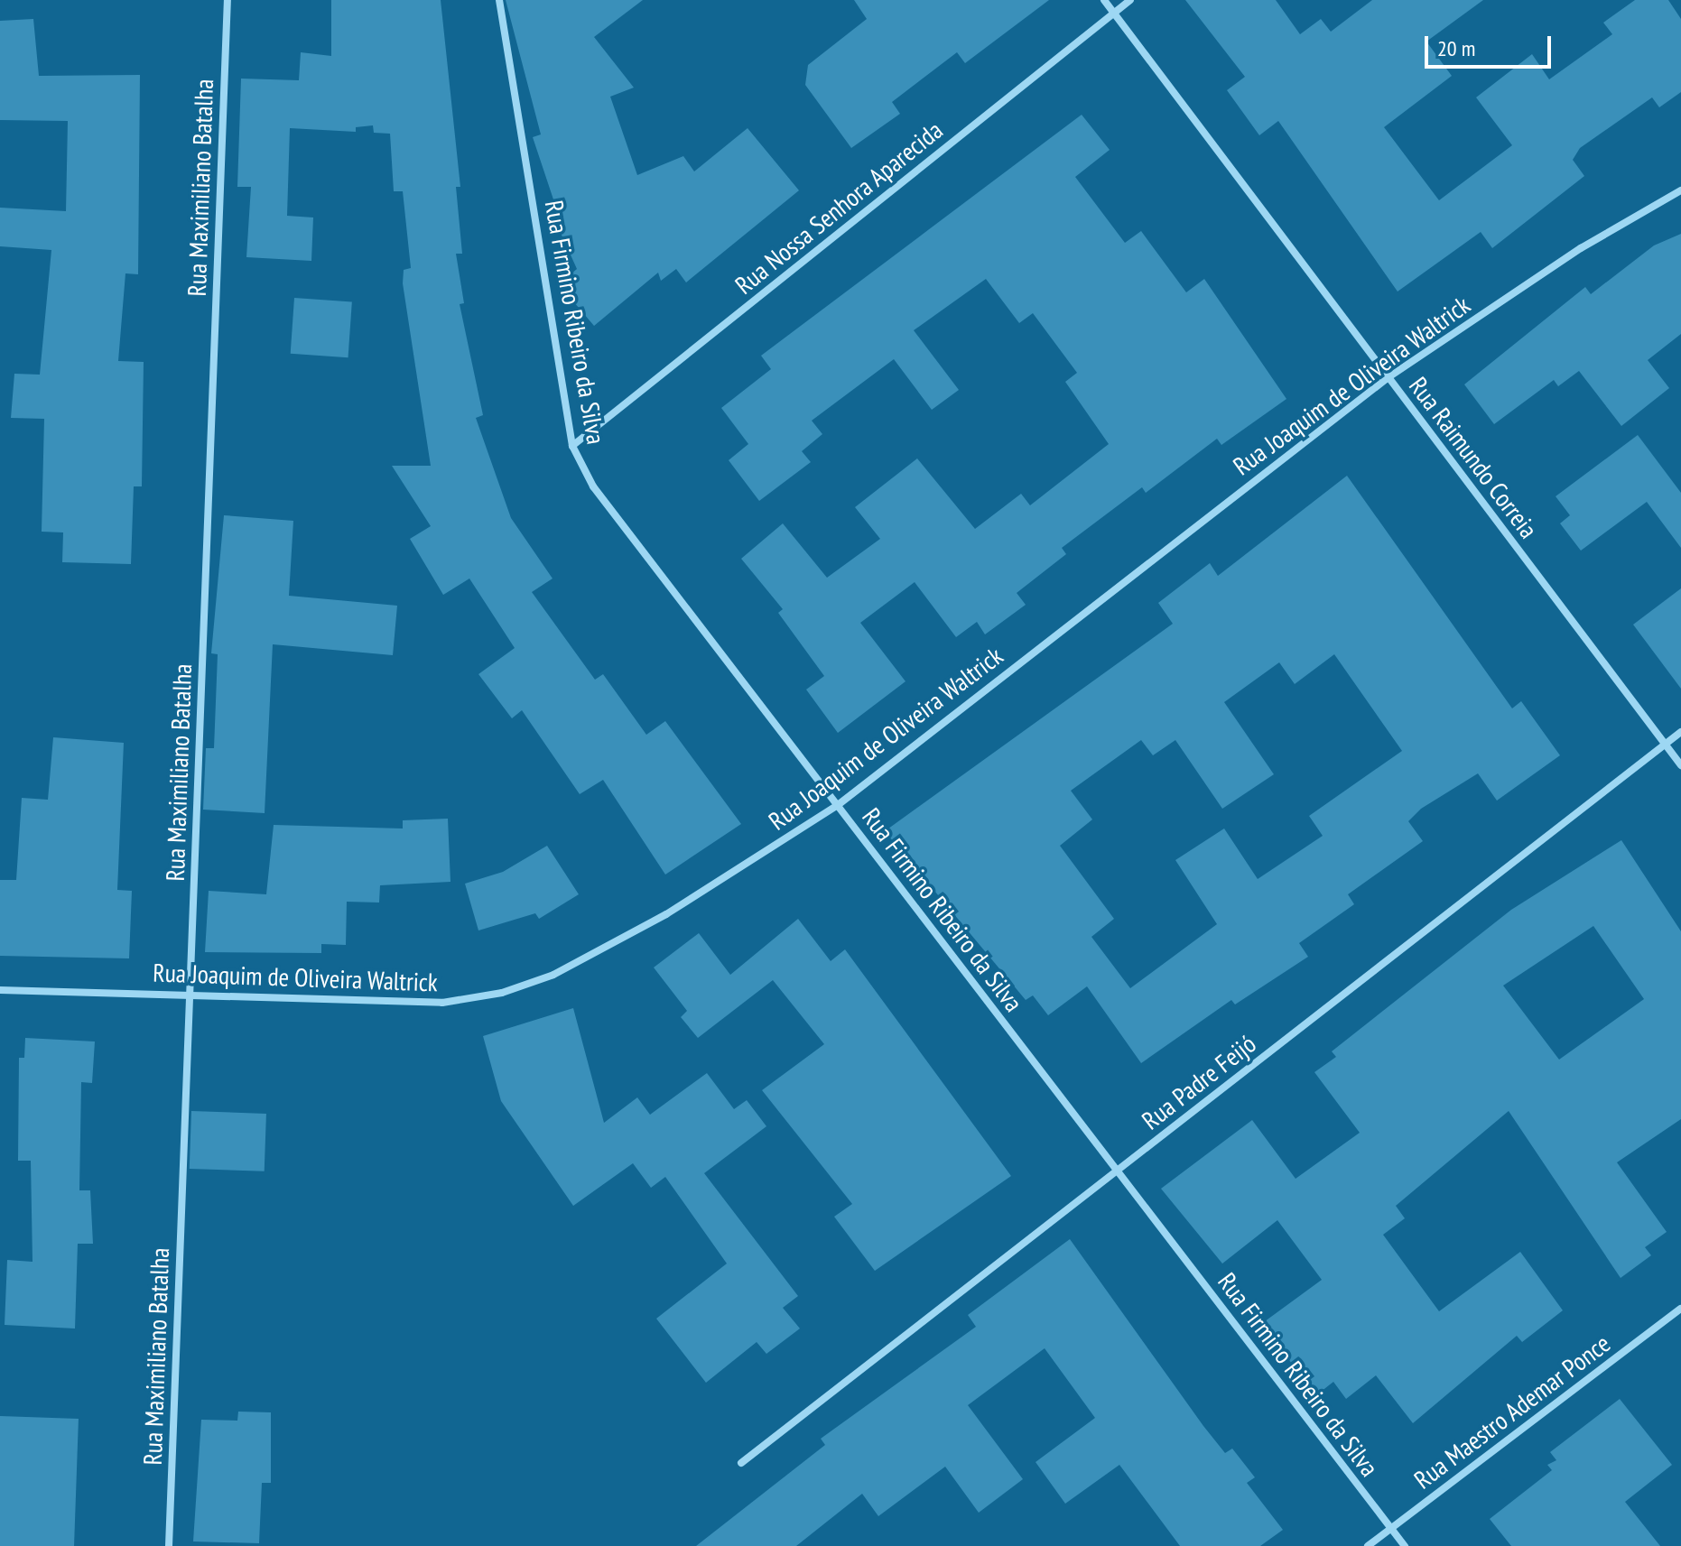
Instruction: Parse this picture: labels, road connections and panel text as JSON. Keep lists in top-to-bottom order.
{
  "streets": {
    "street": [
      "Rua Maximiliano Batalha",
      "Rua Nossa Senhora Aparecida",
      "Rua Firmino Ribeiro da Silva",
      "Rua Joaquim de Oliveira Waltrick",
      "Rua Raimundo Correia",
      "Rua Padre Feijó",
      "Rua Maestro Ademar Ponce"
    ]
  },
  "crossings": [
    ["Rua Maximiliano Batalha", "Rua Joaquim de Oliveira Waltrick"],
    ["Rua Nossa Senhora Aparecida", "Rua Firmino Ribeiro da Silva"],
    ["Rua Nossa Senhora Aparecida", "Rua Raimundo Correia"],
    ["Rua Firmino Ribeiro da Silva", "Rua Joaquim de Oliveira Waltrick"],
    ["Rua Firmino Ribeiro da Silva", "Rua Padre Feijó"],
    ["Rua Firmino Ribeiro da Silva", "Rua Maestro Ademar Ponce"],
    ["Rua Joaquim de Oliveira Waltrick", "Rua Raimundo Correia"],
    ["Rua Raimundo Correia", "Rua Padre Feijó"]
  ],
  "scale_bar": "20 m"
}
